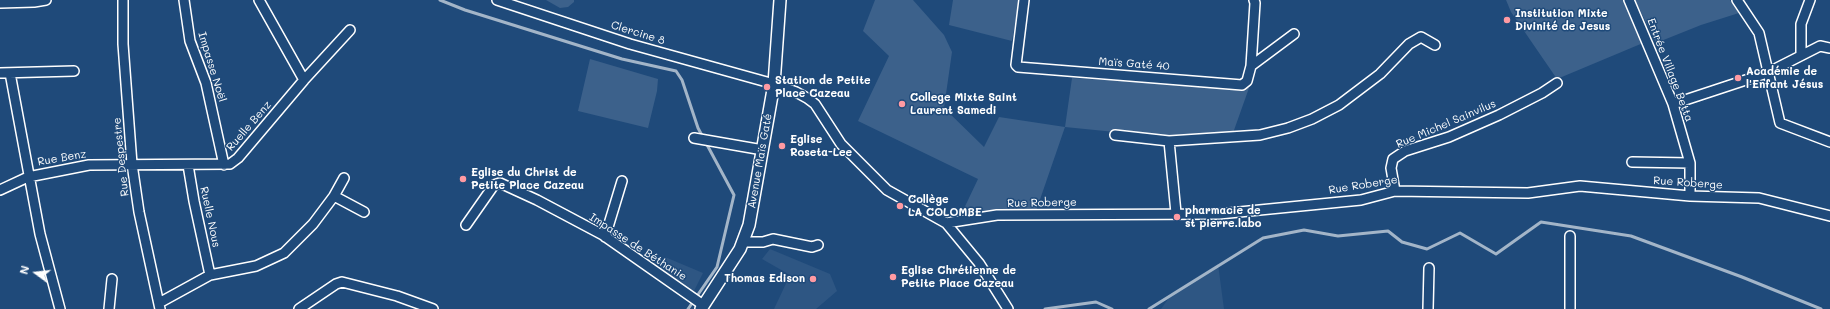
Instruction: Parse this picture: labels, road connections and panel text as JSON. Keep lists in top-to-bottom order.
{
  "streets": {
    "street": [
      "Clercine 8",
      "Maïs Gaté 40",
      "Impasse Noël",
      "Entrée Village Betta",
      "Rue Michel Sainvilus",
      "Ruelle Benz",
      "Rue Despestre",
      "Rue Benz",
      "Avenue Maïs Gaté",
      "Rue Roberge",
      "Ruelle Nous",
      "Impasse de Béthanie"
    ]
  },
  "crossings": [
    ["Clercine 8", "Avenue Maïs Gaté"],
    ["Clercine 8", "Rue Roberge"],
    ["Impasse Noël", "Ruelle Benz"],
    ["Entrée Village Betta", "Rue Roberge"],
    ["Rue Michel Sainvilus", "Rue Roberge"],
    ["Ruelle Benz", "Rue Despestre"],
    ["Ruelle Benz", "Rue Benz"],
    ["Ruelle Benz", "Ruelle Nous"],
    ["Rue Despestre", "Rue Benz"],
    ["Avenue Maïs Gaté", "Impasse de Béthanie"]
  ],
  "places": [
    "Institution Mixte Divinité de Jesus",
    "Académie de l'Enfant Jésus",
    "Station de Petite Place Cazeau",
    "College Mixte Saint Laurent Samedi",
    "Eglise Roseta-Lee",
    "Eglise du Christ de Petite Place Cazeau",
    "Collège LA COLOMBE",
    "pharmacie de st pierre.labo",
    "Eglise Chrétienne de Petite Place Cazeau",
    "Thomas Edison"
  ],
  "north": "left"
}
